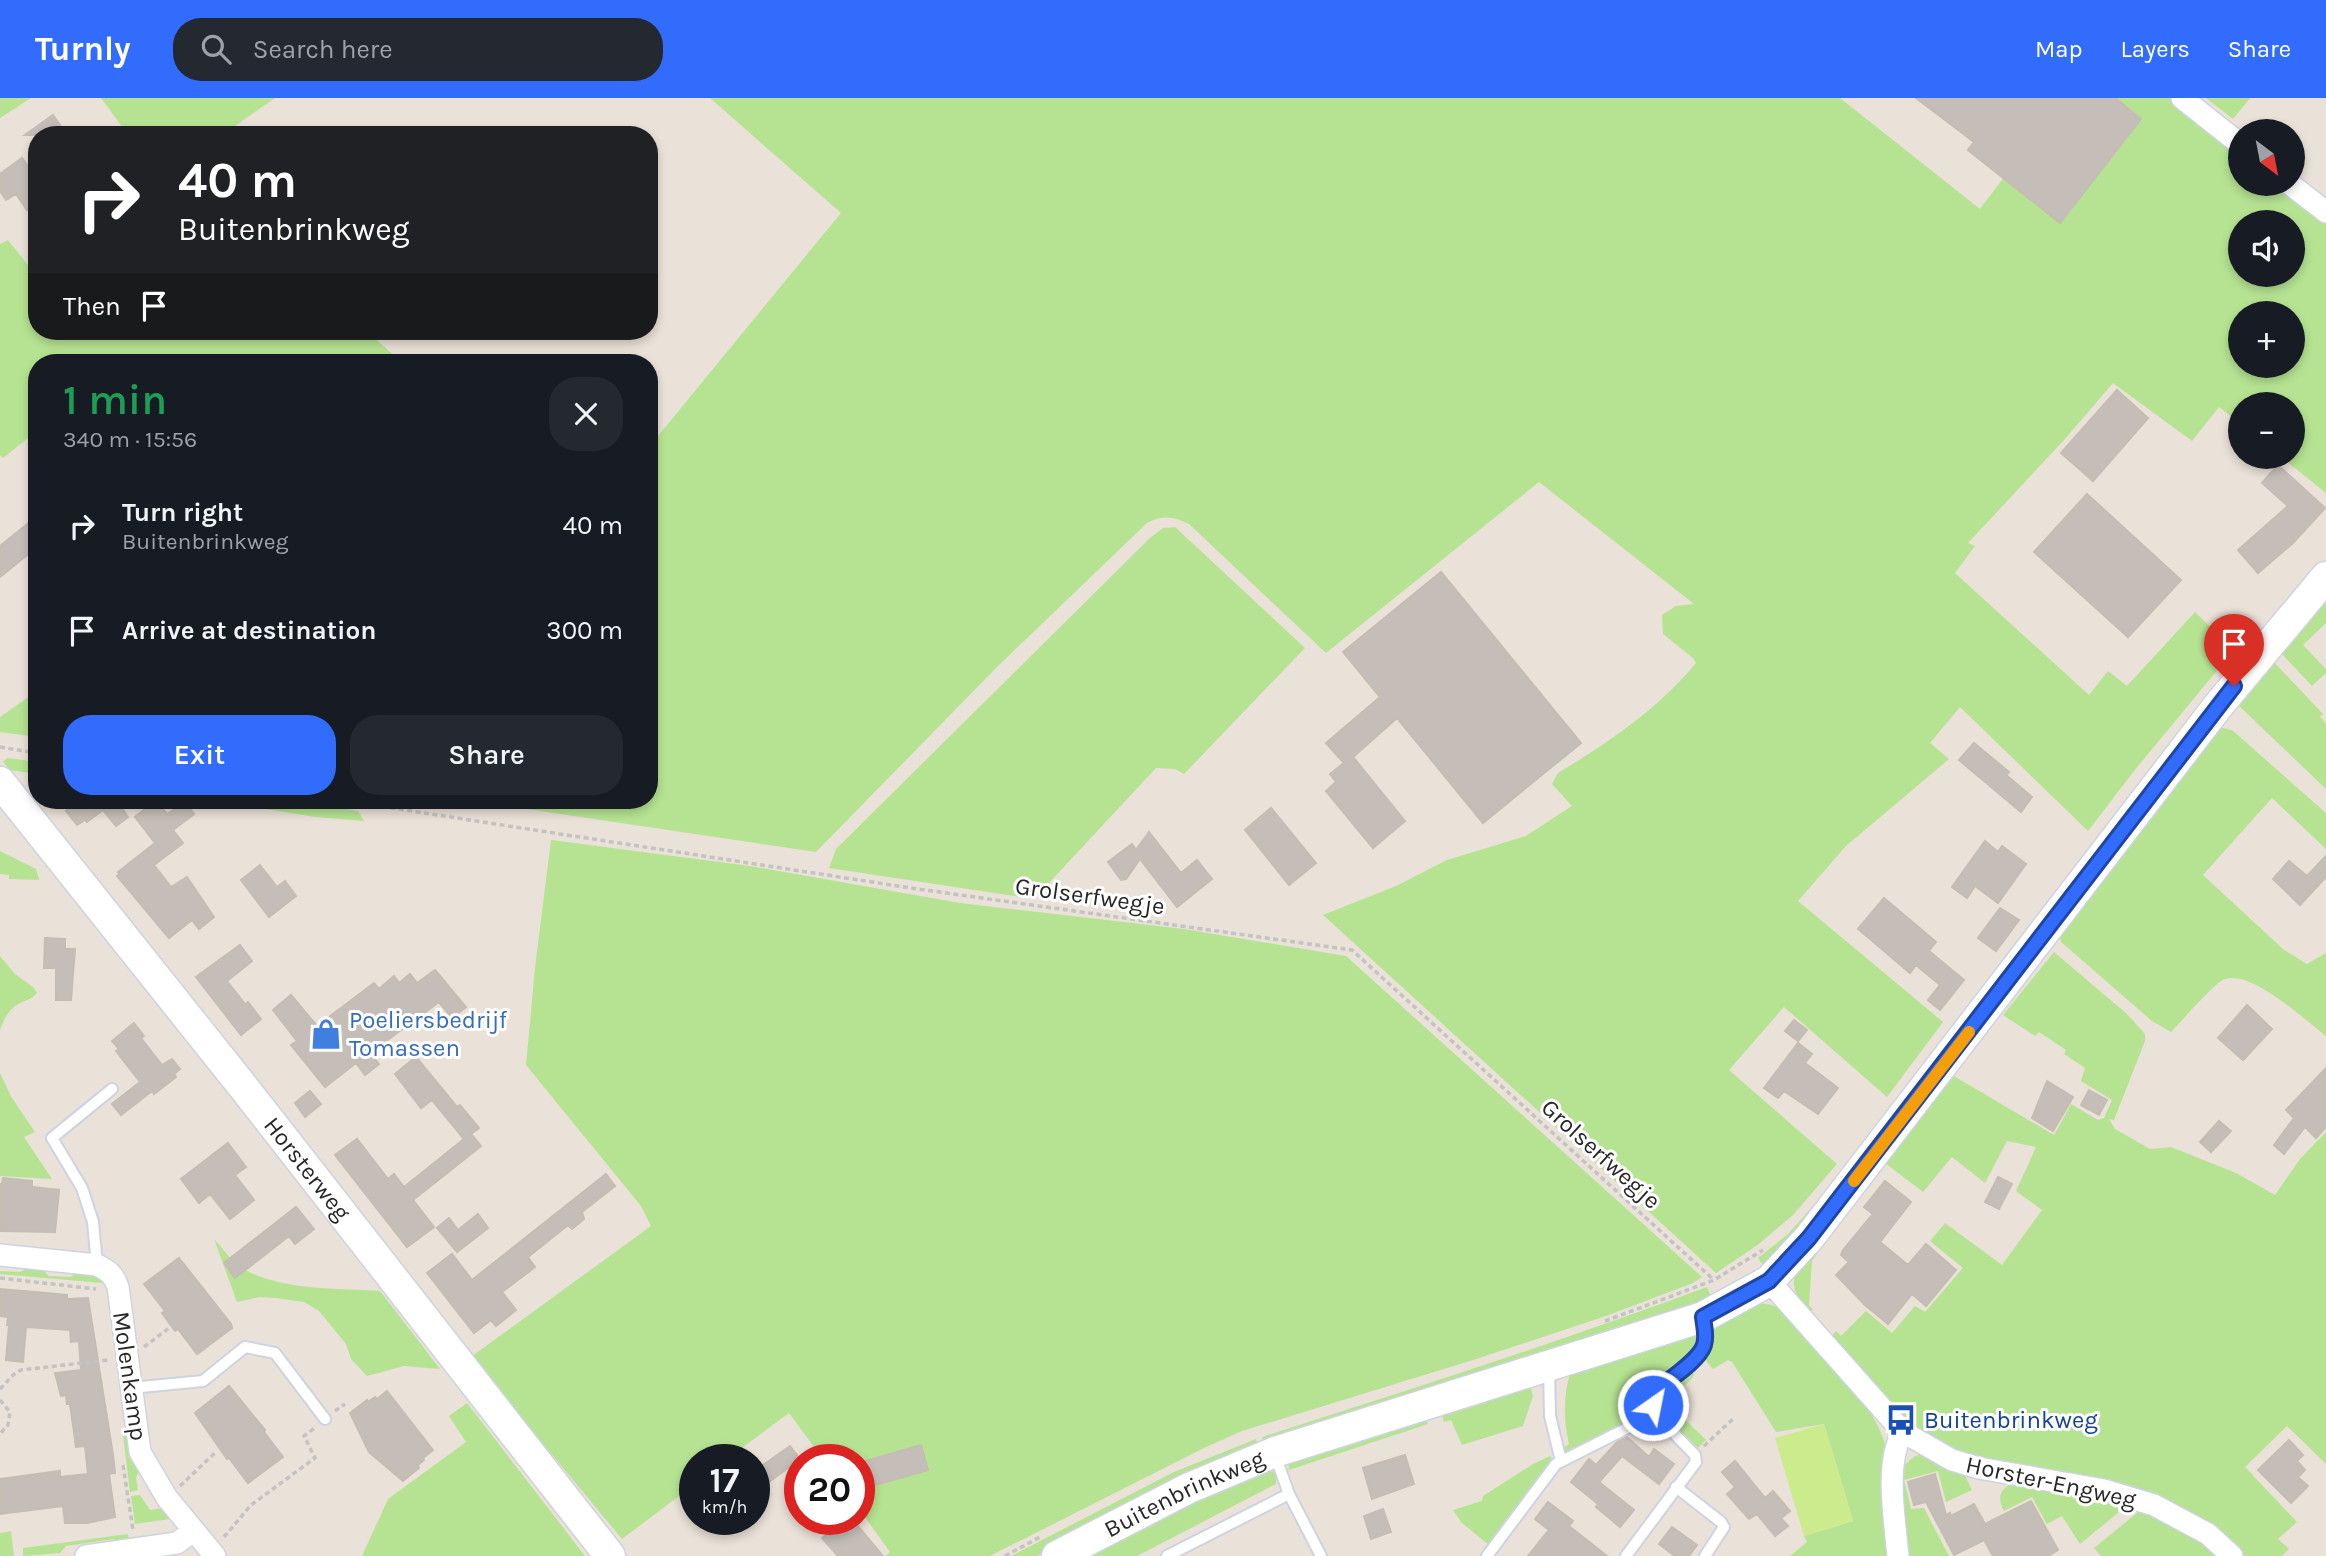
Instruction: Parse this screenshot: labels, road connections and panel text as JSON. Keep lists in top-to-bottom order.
{
  "streets": {
    "main road": ["Horsterweg", "Buitenbrinkweg"],
    "street": ["Molenkamp", "Horster-Engweg"],
    "path": ["Grolserfwegje"]
  },
  "crossings": [
    ["Horster-Engweg", "Buitenbrinkweg"]
  ],
  "places": {
    "shop": ["Poeliersbedrijf Tomassen"],
    "bus stop": ["Buitenbrinkweg"]
  },
  "north": "bottom right",
  "page": {
    "header": "Turnly",
    "search": "Search here",
    "nav": ["Map", "Layers", "Share"],
    "map_buttons": ["+", "−"],
    "turn": ["40 m", "Buitenbrinkweg"],
    "then": "Then",
    "heading": ["1 min", "340 m · 15:56"],
    "list": [
      {
        "name": "Turn right",
        "note": "Buitenbrinkweg",
        "value": "40 m"
      },
      {
        "name": "Arrive at destination",
        "value": "300 m"
      }
    ],
    "buttons": ["Exit", "Share"],
    "speed": "17 km/h",
    "limit": "20"
  }
}
